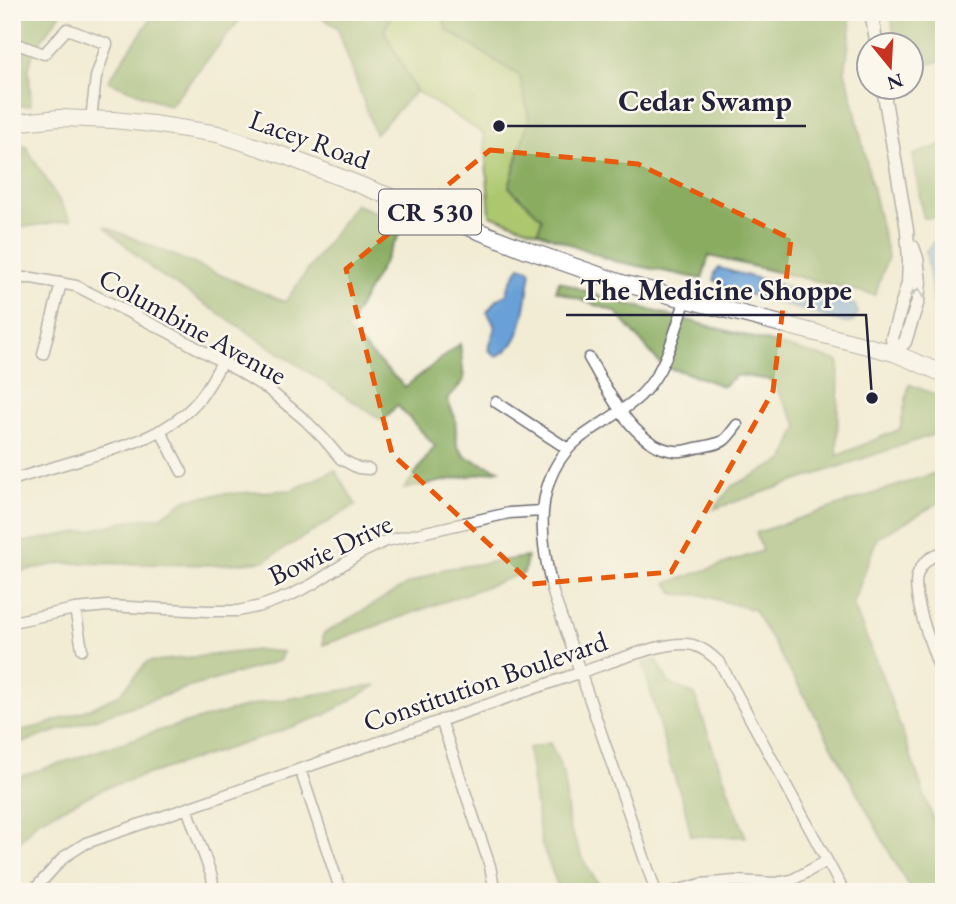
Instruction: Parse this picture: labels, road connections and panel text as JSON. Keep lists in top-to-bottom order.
{
  "streets": {
    "main road": ["Lacey Road", "CR 530"],
    "street": ["Columbine Avenue", "Bowie Drive", "Constitution Boulevard"]
  },
  "crossings": [
    ["Lacey Road", "CR 530"]
  ],
  "places": ["Cedar Swamp", "The Medicine Shoppe"],
  "north": "bottom"
}
